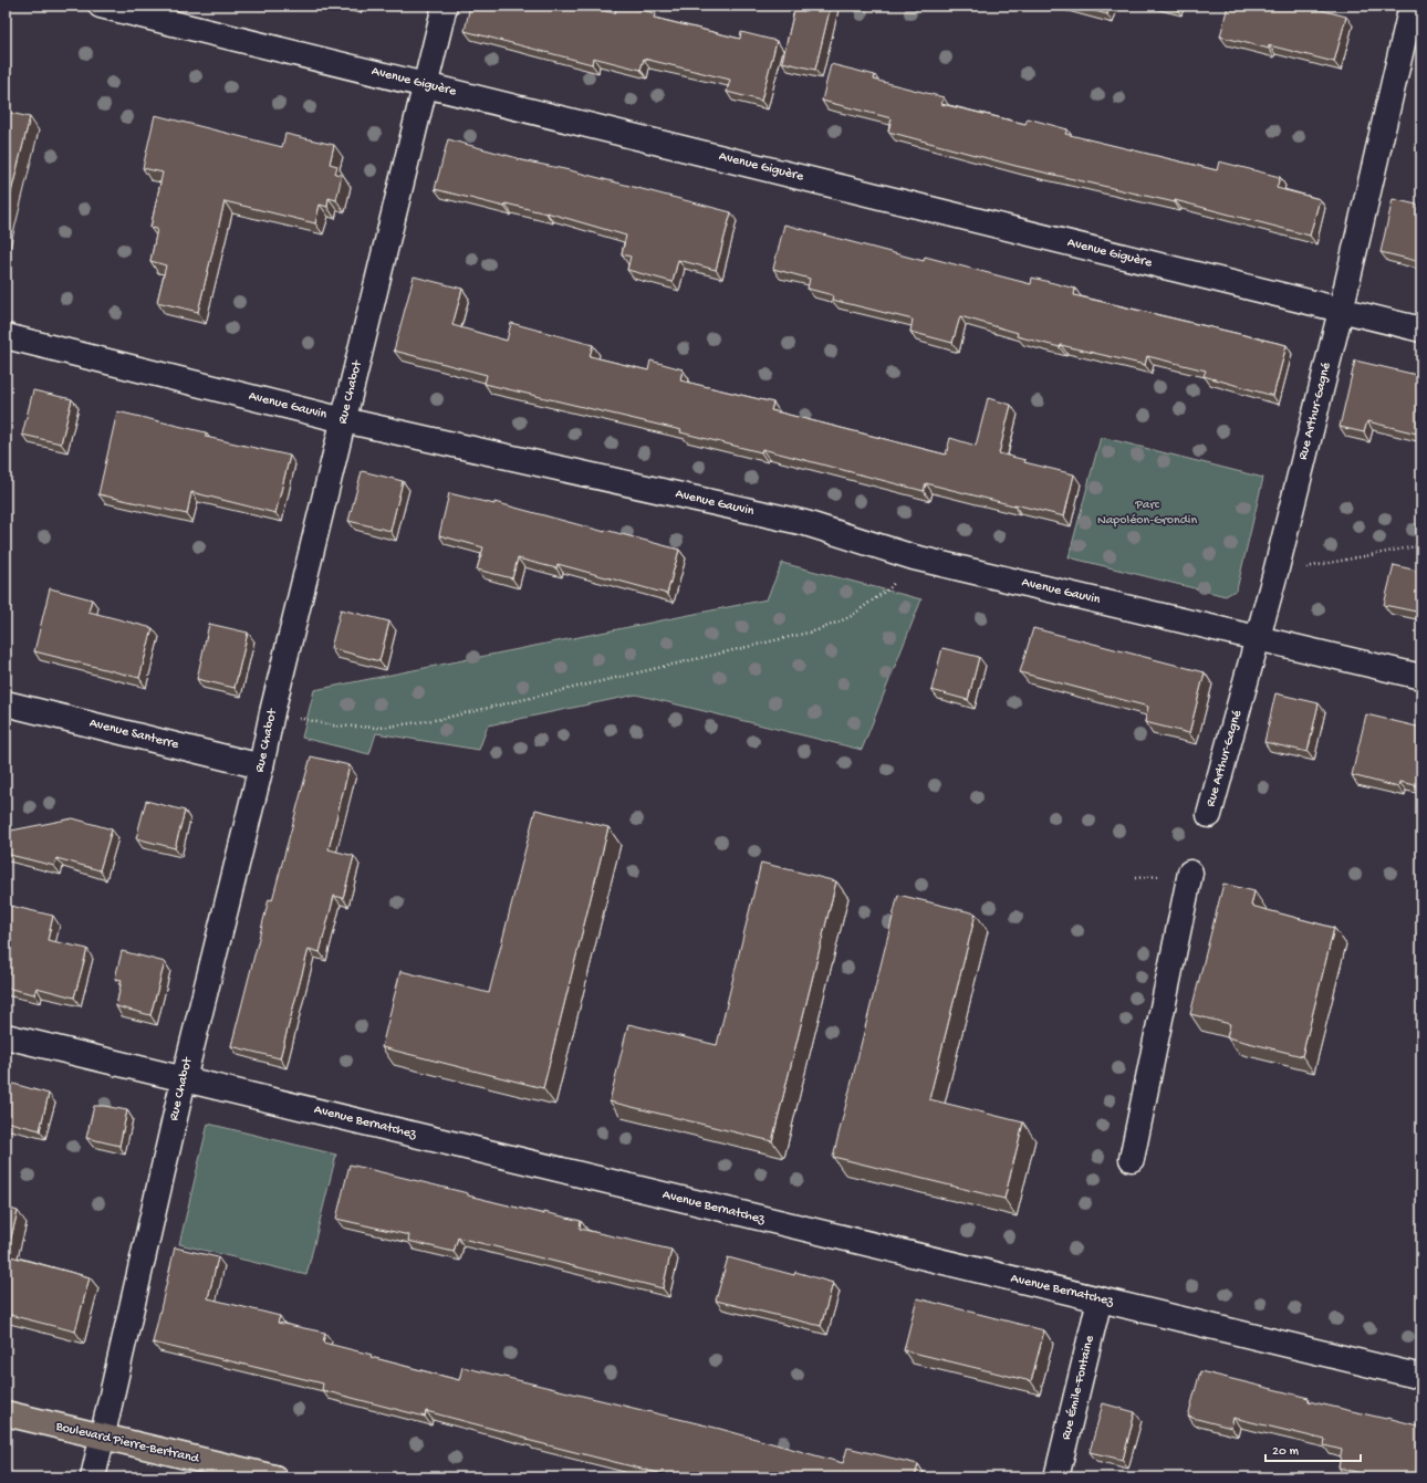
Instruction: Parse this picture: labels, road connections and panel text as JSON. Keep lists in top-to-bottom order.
{
  "streets": {
    "main road": ["Boulevard Pierre-Bertrand"],
    "street": [
      "Avenue Giguère",
      "Rue Chabot",
      "Avenue Gauvin",
      "Rue Arthur-Gagné",
      "Avenue Santerre",
      "Avenue Bernatchez",
      "Rue Émile-Fontaine"
    ]
  },
  "crossings": [
    ["Avenue Giguère", "Rue Chabot"],
    ["Avenue Giguère", "Rue Arthur-Gagné"],
    ["Rue Chabot", "Avenue Gauvin"],
    ["Rue Chabot", "Avenue Santerre"],
    ["Rue Chabot", "Avenue Bernatchez"],
    ["Rue Chabot", "Boulevard Pierre-Bertrand"],
    ["Avenue Gauvin", "Rue Arthur-Gagné"],
    ["Avenue Bernatchez", "Rue Émile-Fontaine"]
  ],
  "parks": ["Parc Napoléon-Grondin"],
  "scale_bar": "20 m"
}
